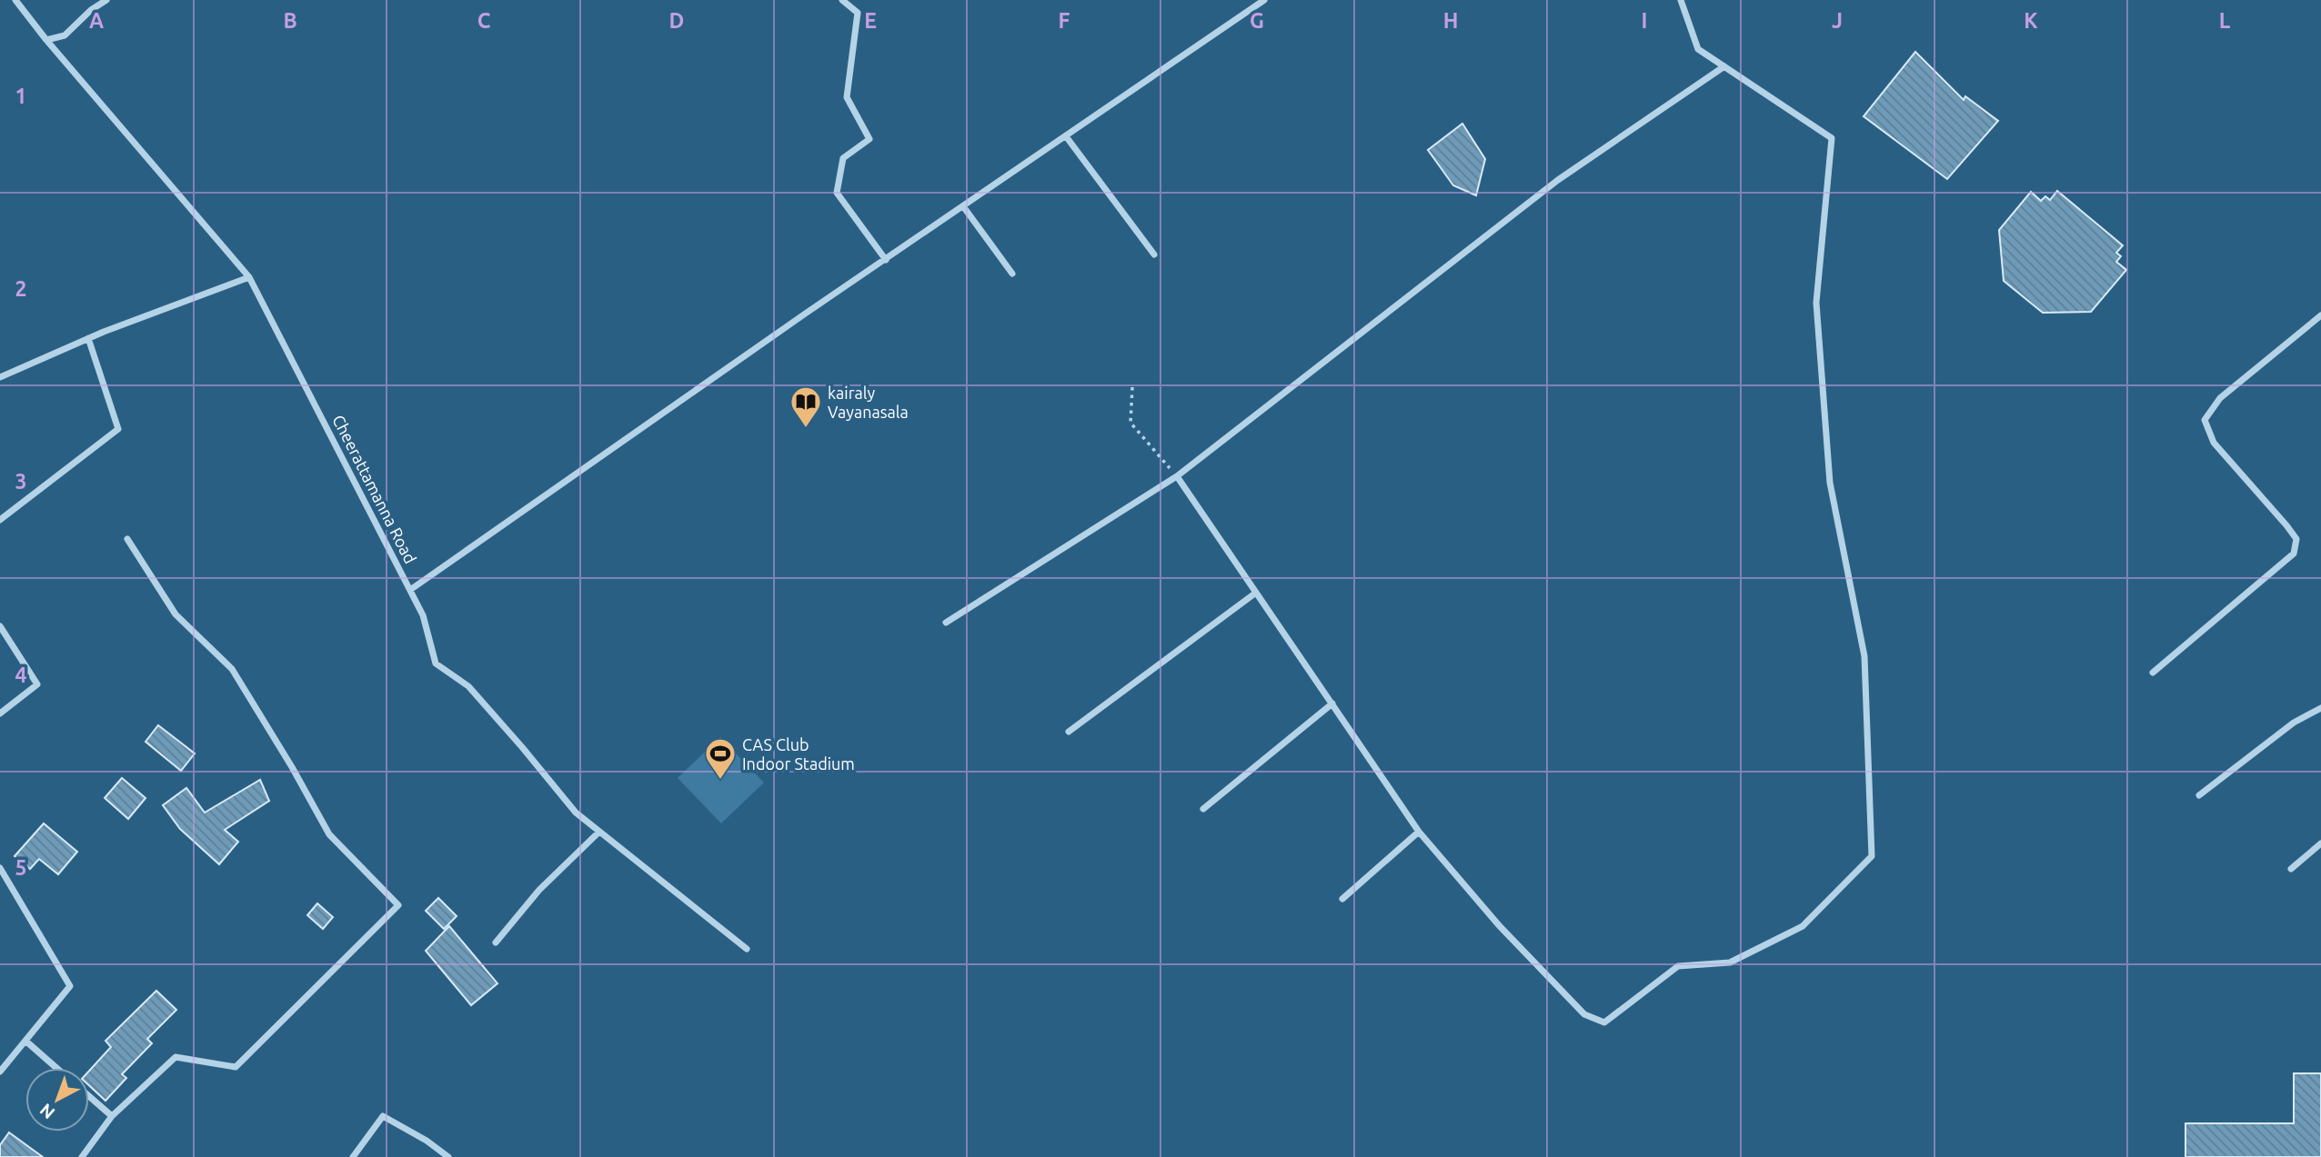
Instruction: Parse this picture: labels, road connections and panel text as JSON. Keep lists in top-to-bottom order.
{
  "streets": {
    "street": ["Cheerattamanna Road"]
  },
  "places": {
    "library": ["kairaly Vayanasala"],
    "sports": ["CAS Club Indoor Stadium"]
  },
  "north": "bottom left",
  "grid": {
    "columns": [
      "A",
      "B",
      "C",
      "D",
      "E",
      "F",
      "G",
      "H",
      "I",
      "J",
      "K",
      "L"
    ],
    "rows": [
      "1",
      "2",
      "3",
      "4",
      "5"
    ]
  }
}
